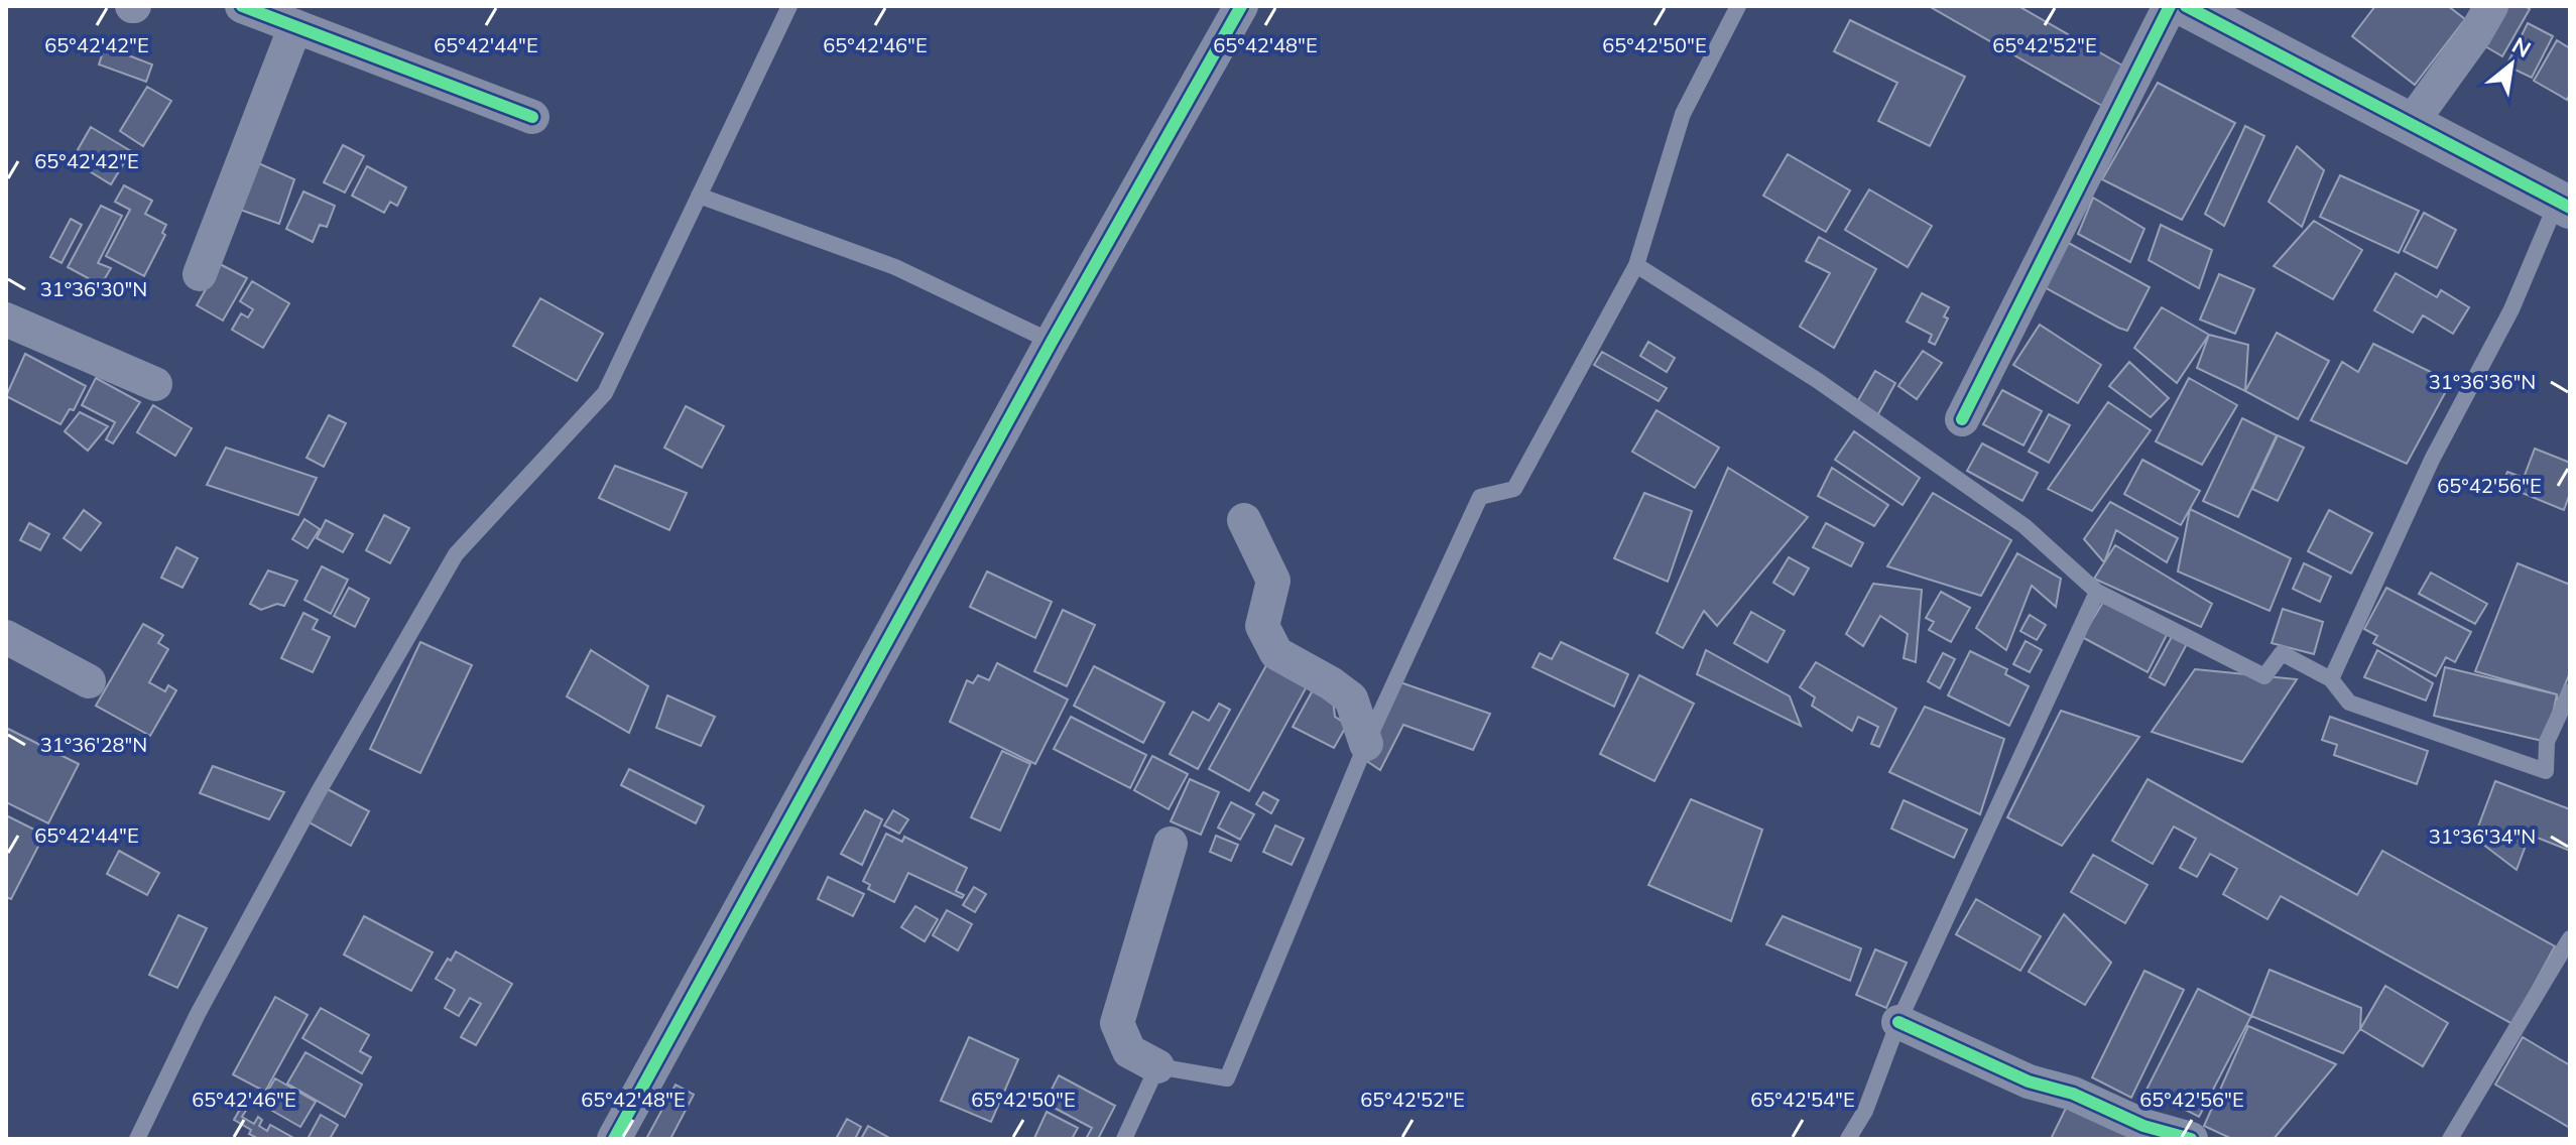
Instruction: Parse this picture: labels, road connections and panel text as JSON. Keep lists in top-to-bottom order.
{
  "north": "top right",
  "coordinates": [
    "65°42'46\"E",
    "65°42'48\"E",
    "65°42'50\"E",
    "65°42'52\"E",
    "65°42'42\"E",
    "65°42'44\"E",
    "31°36'30\"N",
    "31°36'36\"N",
    "65°42'56\"E",
    "31°36'28\"N",
    "31°36'34\"N",
    "65°42'54\"E"
  ]
}
